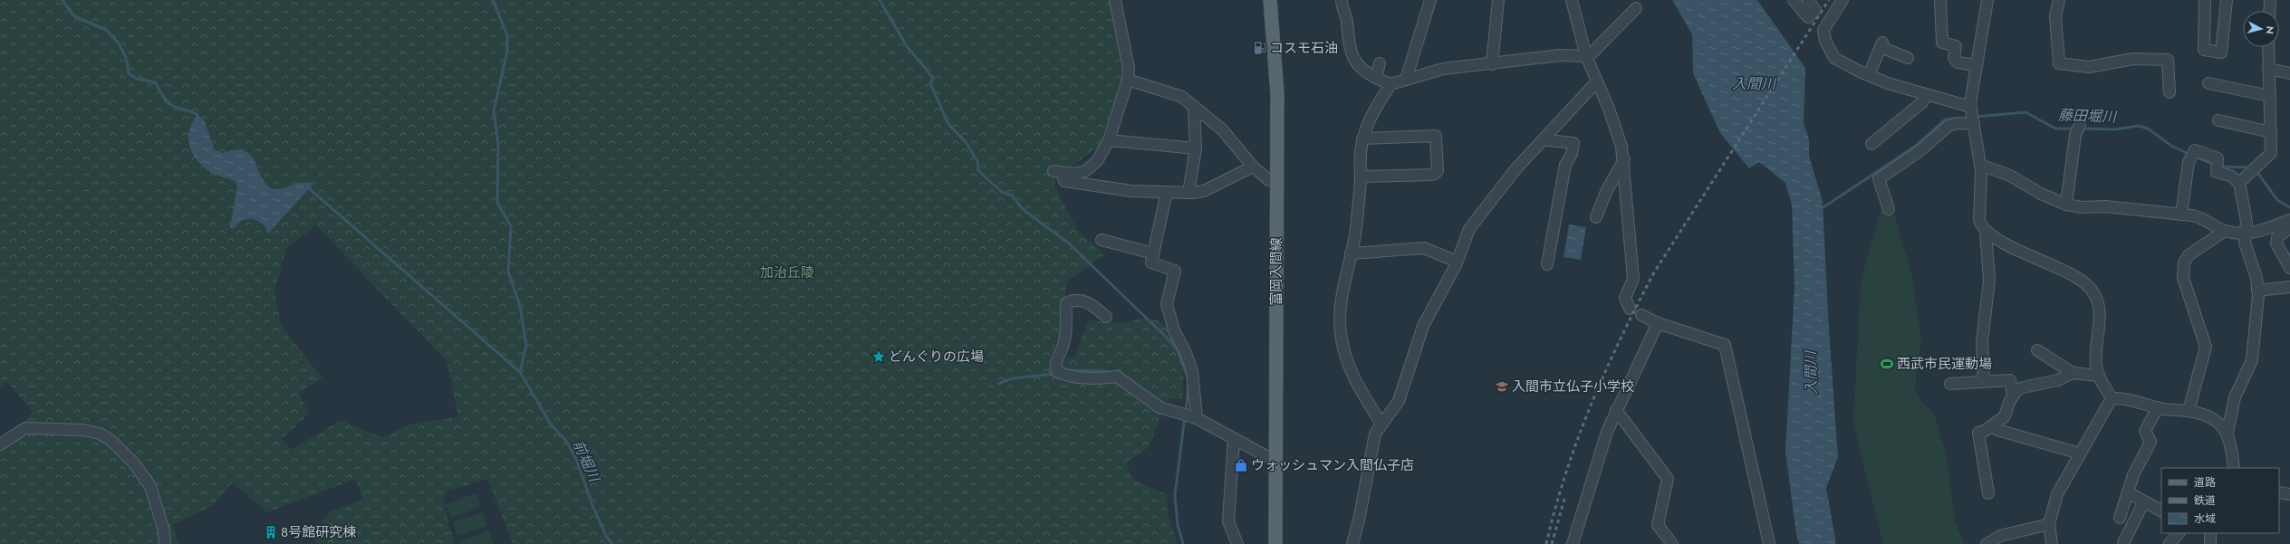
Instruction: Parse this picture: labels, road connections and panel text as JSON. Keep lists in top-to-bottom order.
{
  "streets": {
    "main road": ["富岡入間線"]
  },
  "water": ["入間川", "藤田堀川", "前堀川"],
  "parks": ["加治丘陵"],
  "places": {
    "fuel station": ["コスモ石油"],
    "place": ["どんぐりの広場"],
    "sports": ["西武市民運動場"],
    "school or university": ["入間市立仏子小学校"],
    "shop": ["ウォッシュマン入間仏子店"],
    "building": ["8号館研究棟"]
  },
  "legend": ["道路", "鉄道", "水域"],
  "north": "right"
}
